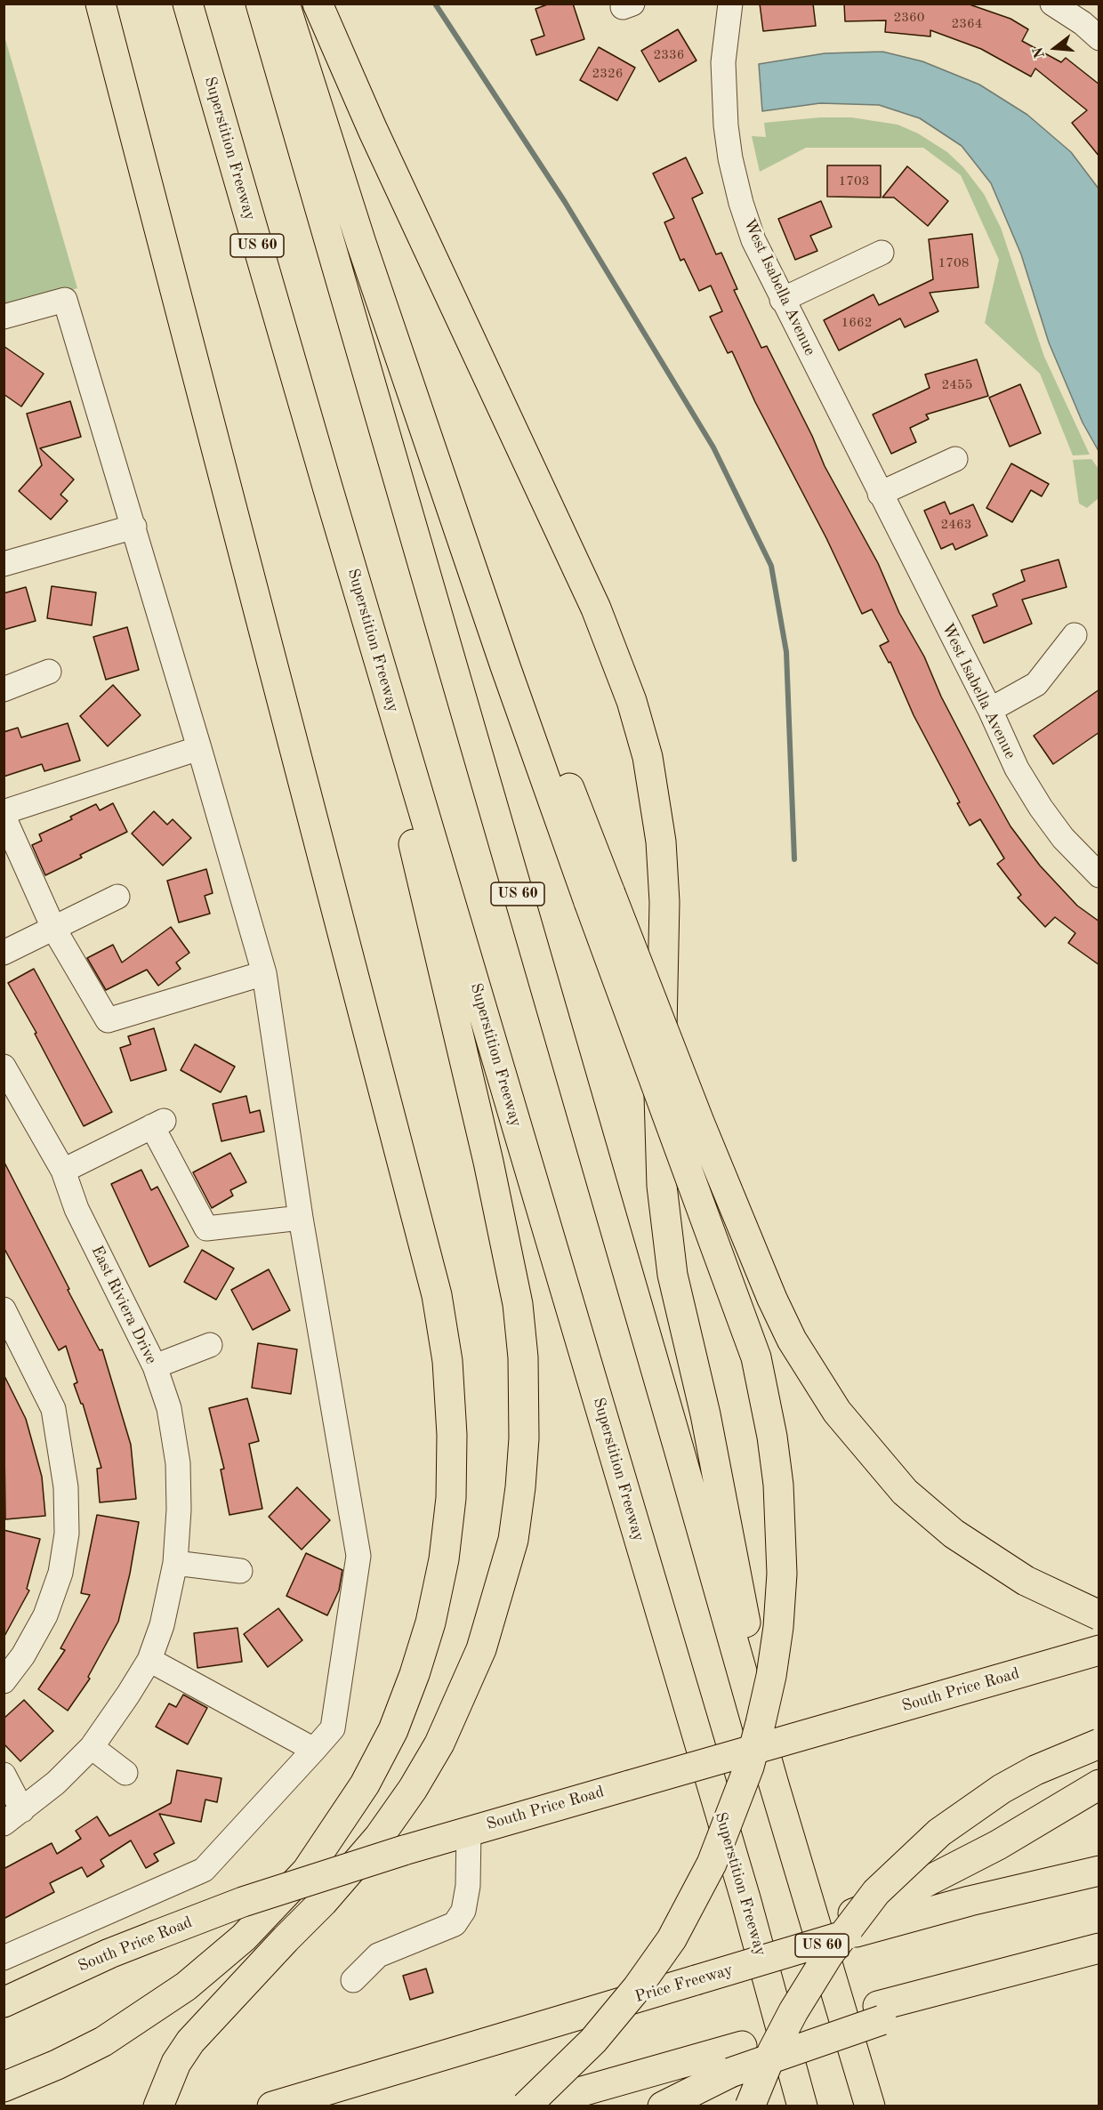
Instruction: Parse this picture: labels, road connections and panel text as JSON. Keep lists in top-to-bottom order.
{
  "streets": {
    "main road": [
      "Superstition Freeway",
      "US 60",
      "South Price Road",
      "Price Freeway"
    ],
    "street": ["West Isabella Avenue", "East Riviera Drive"]
  },
  "house_numbers": [
    "2360",
    "2364",
    "2336",
    "2326",
    "1703",
    "1708",
    "1662",
    "2455",
    "2463"
  ],
  "north": "left"
}
